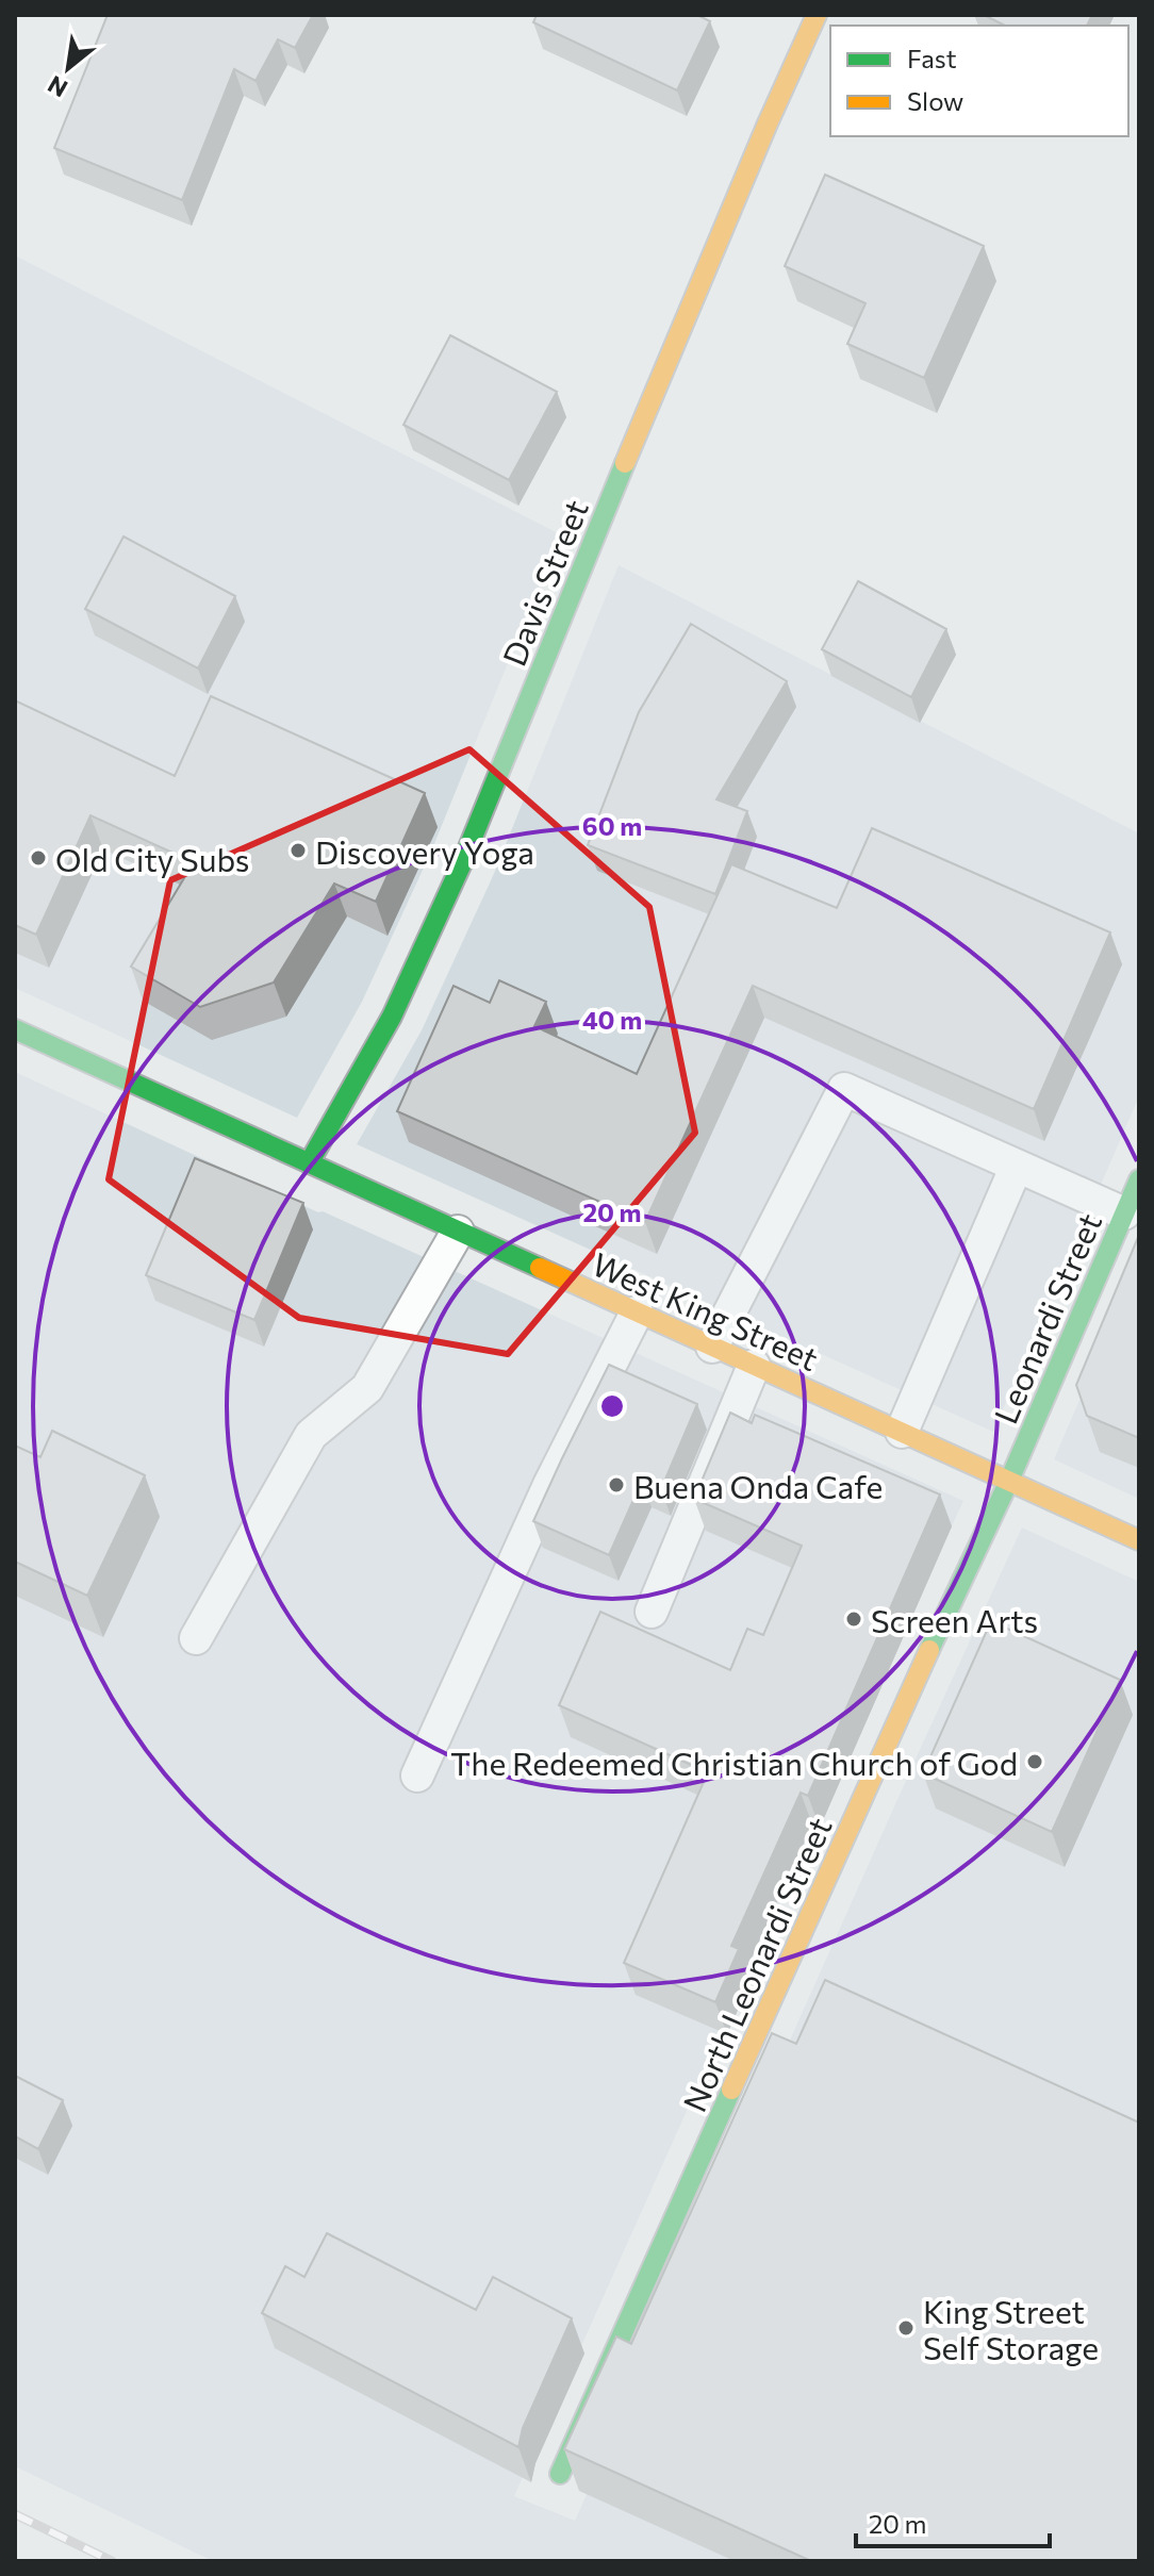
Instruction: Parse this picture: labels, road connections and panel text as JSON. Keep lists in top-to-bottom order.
{
  "streets": {
    "street": [
      "Davis Street",
      "West King Street",
      "Leonardi Street",
      "North Leonardi Street"
    ]
  },
  "crossings": [
    ["Davis Street", "West King Street"],
    ["West King Street", "Leonardi Street"],
    ["West King Street", "North Leonardi Street"],
    ["Leonardi Street", "North Leonardi Street"]
  ],
  "places": [
    "Discovery Yoga",
    "Old City Subs",
    "Buena Onda Cafe",
    "Screen Arts",
    "The Redeemed Christian Church of God",
    "King Street Self Storage"
  ],
  "legend": ["Fast", "Slow"],
  "scale_bar": "20 m",
  "north": "bottom left",
  "rings": ["60 m", "40 m", "20 m"]
}
